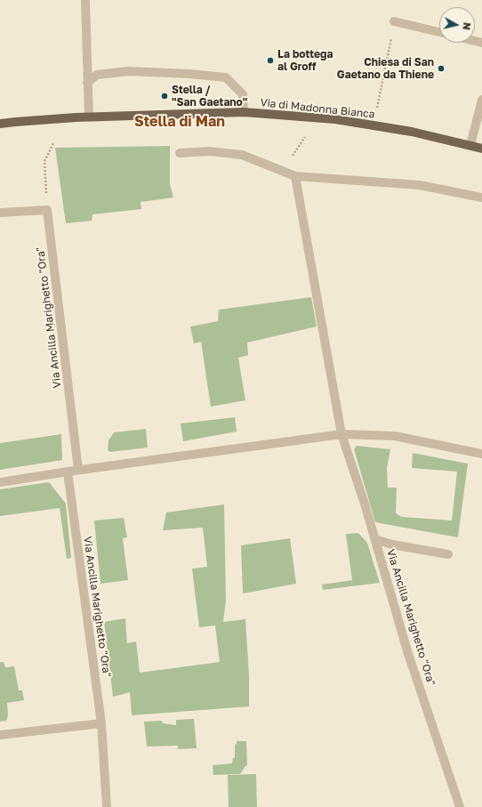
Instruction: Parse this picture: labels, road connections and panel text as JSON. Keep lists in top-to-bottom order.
{
  "streets": {
    "main road": ["Via di Madonna Bianca"],
    "street": ["Via Ancilla Marighetto \"Ora\""]
  },
  "districts": ["Stella di Man"],
  "places": ["La bottega al Groff", "Chiesa di San Gaetano da Thiene", "Stella / \"San Gaetano\""],
  "north": "right"
}
